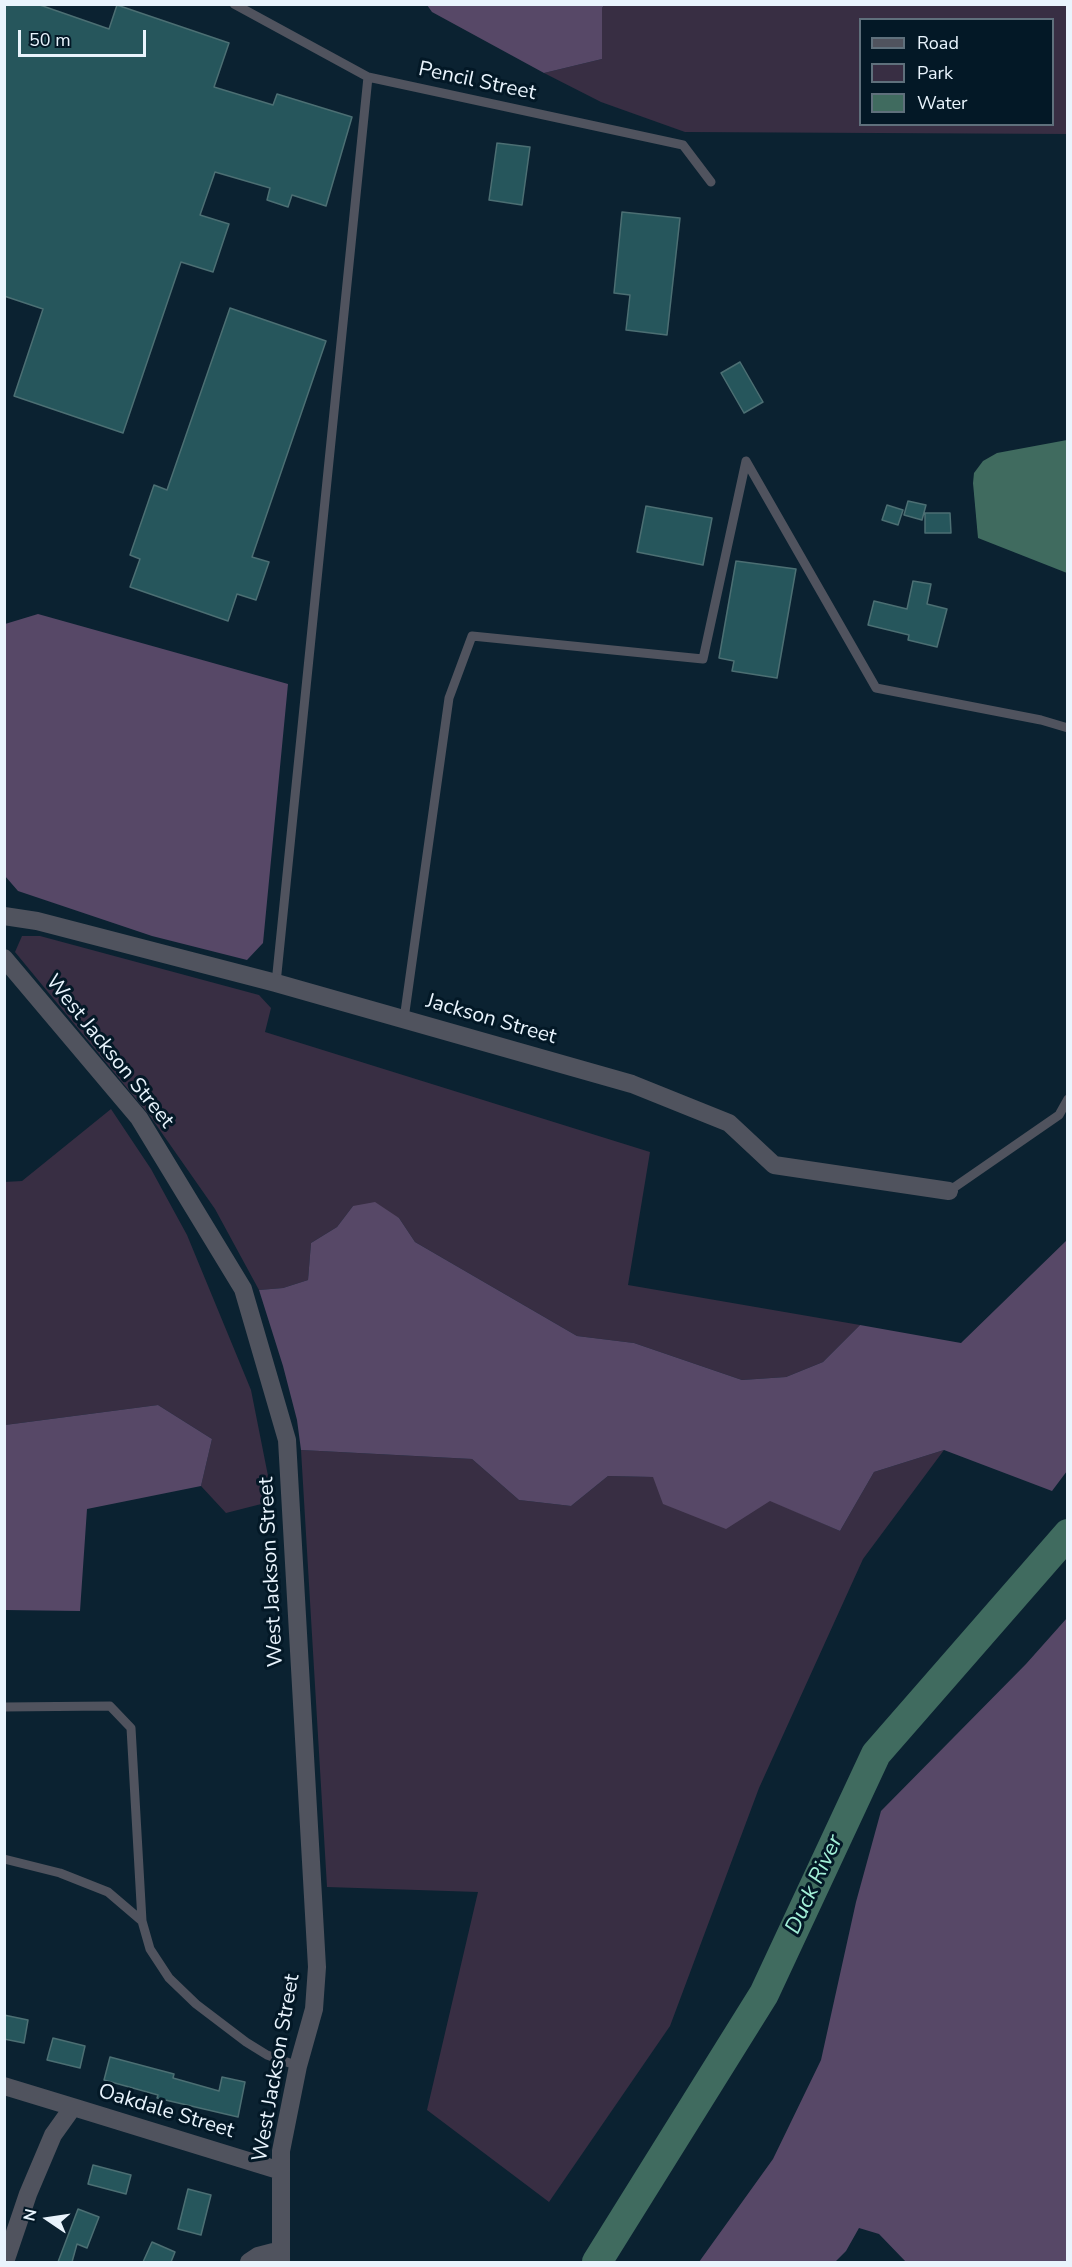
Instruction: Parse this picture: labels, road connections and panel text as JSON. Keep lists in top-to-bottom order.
{
  "streets": {
    "street": ["Jackson Street", "West Jackson Street", "Oakdale Street"],
    "lane": ["Pencil Street"]
  },
  "crossings": [
    ["West Jackson Street", "Oakdale Street"]
  ],
  "water": ["Duck River"],
  "legend": ["Road", "Park", "Water"],
  "scale_bar": "50 m",
  "north": "left"
}
